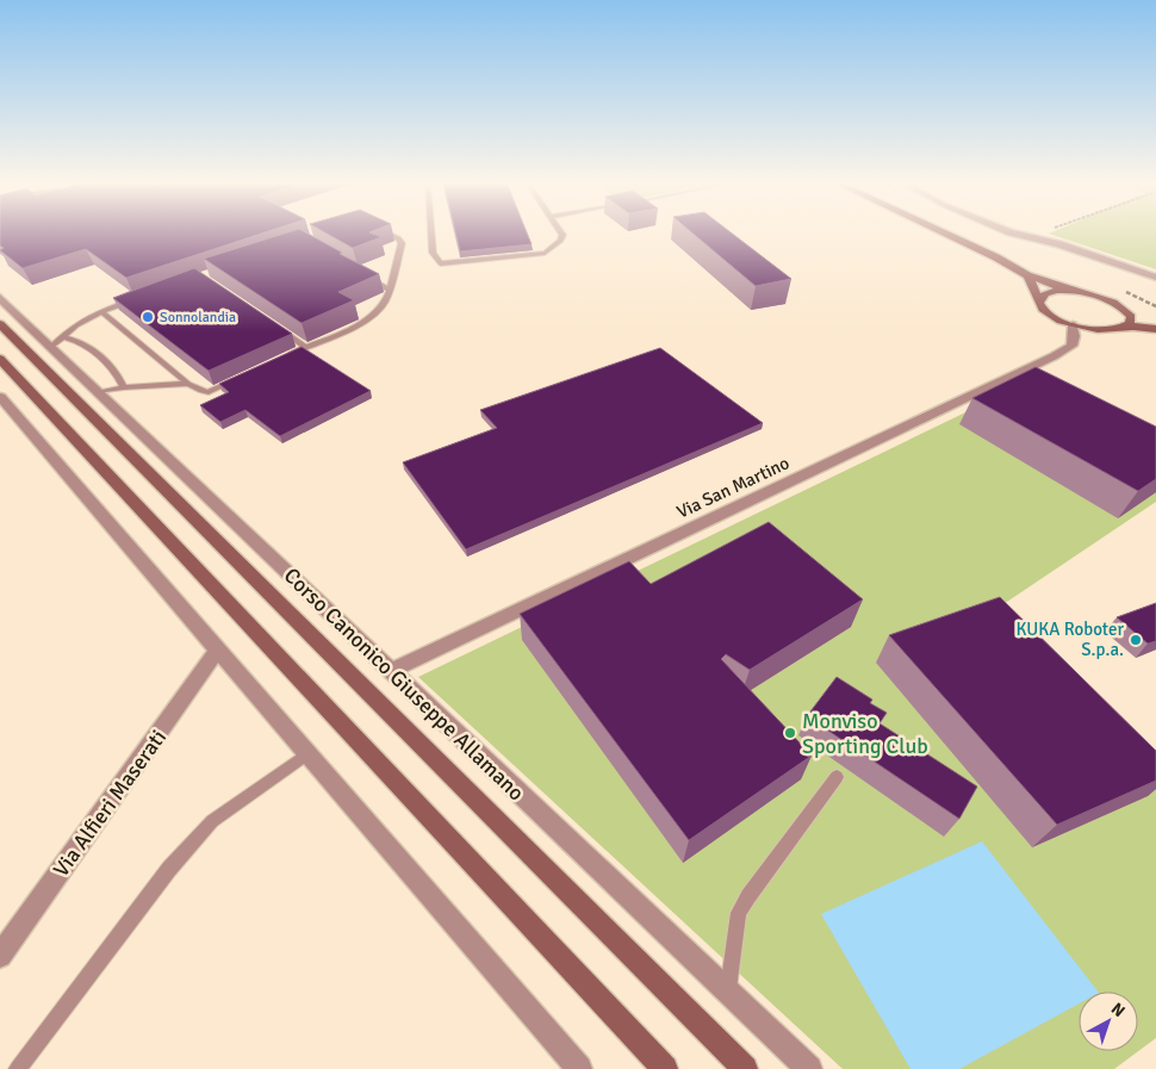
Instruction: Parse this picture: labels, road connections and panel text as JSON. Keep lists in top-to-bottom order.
{
  "streets": {
    "main road": ["Corso Canonico Giuseppe Allamano"],
    "street": ["Via San Martino", "Via Alfieri Maserati"]
  },
  "crossings": [
    ["Via San Martino", "Corso Canonico Giuseppe Allamano"]
  ],
  "places": ["Sonnolandia", "KUKA Roboter S.p.a.", "Monviso Sporting Club"],
  "north": "top right"
}
